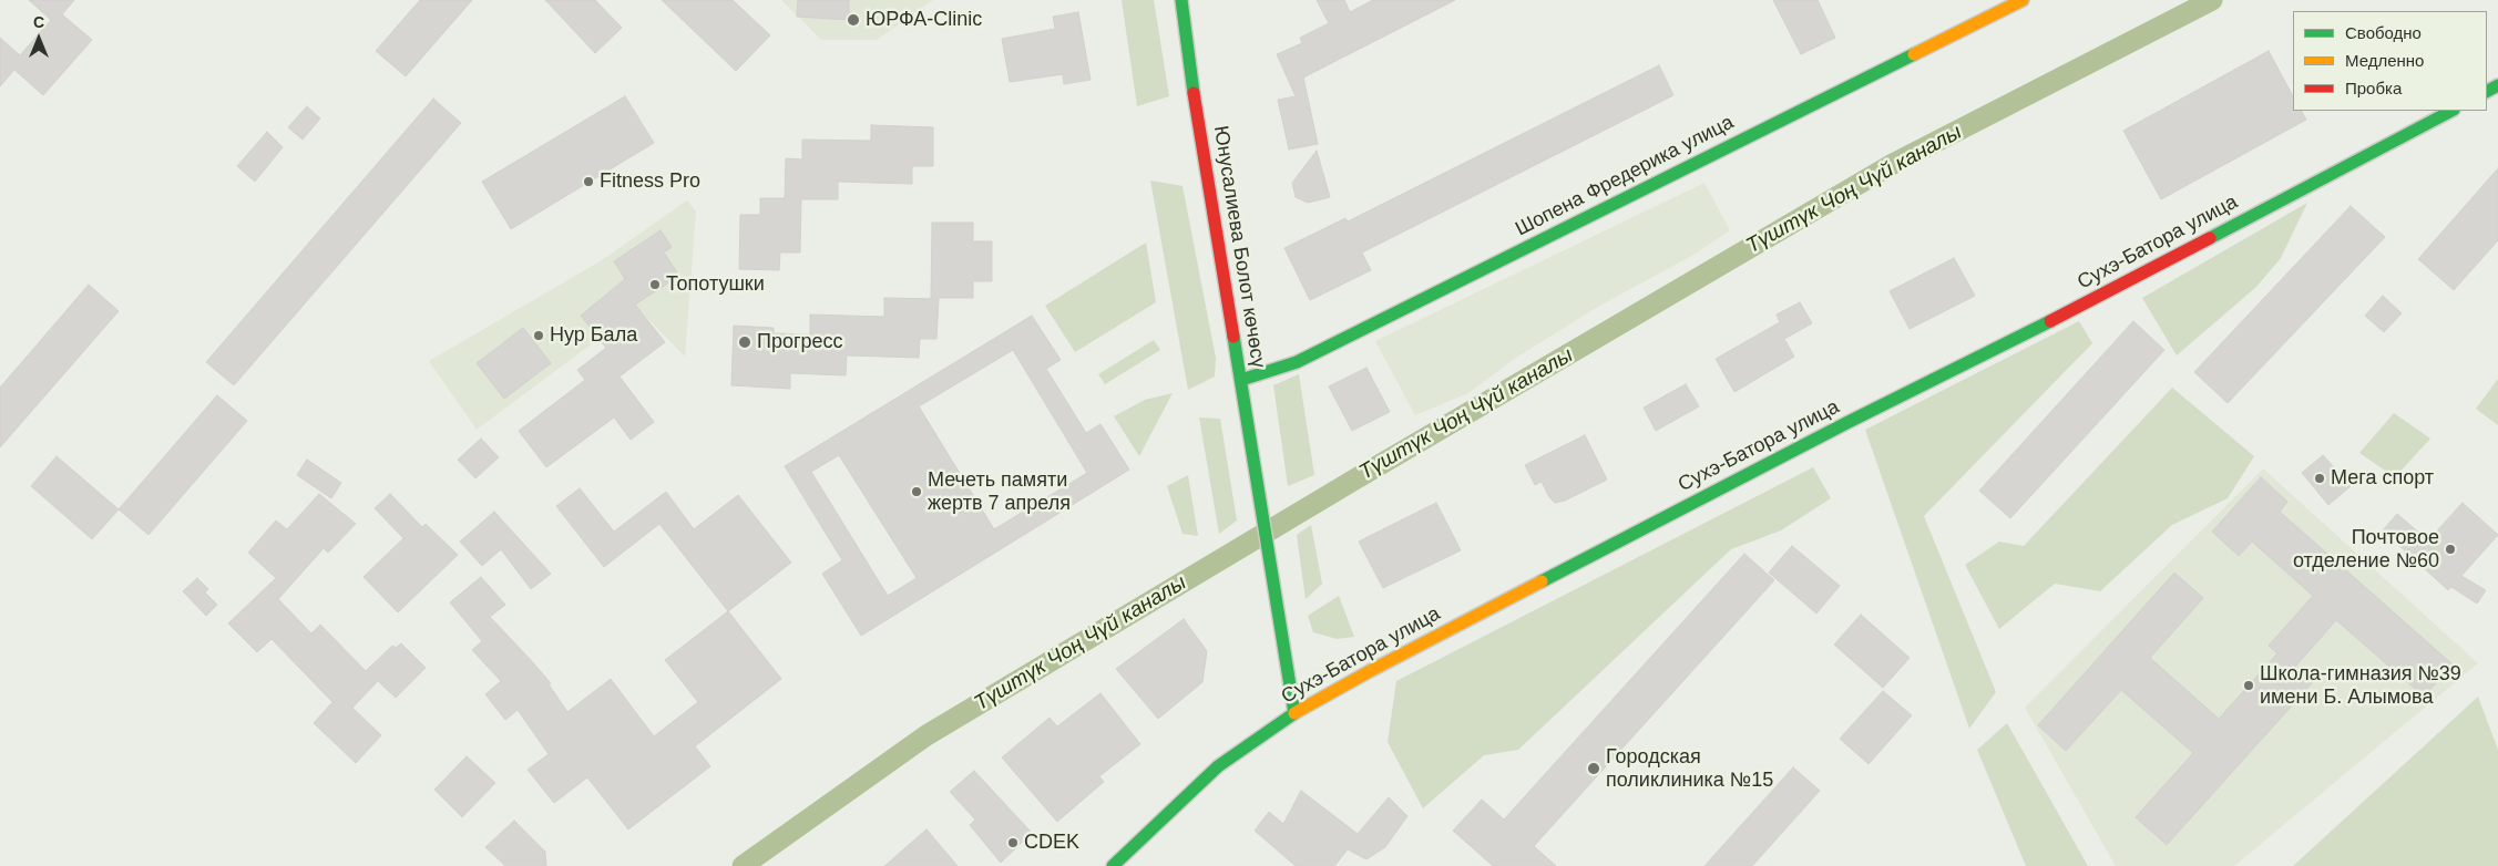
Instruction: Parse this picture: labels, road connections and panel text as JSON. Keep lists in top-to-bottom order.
{
  "streets": {
    "main road": ["Шопена Фредерика улица", "Сухэ-Батора улица", "Юнусалиева Болот көчөсү"]
  },
  "crossings": [
    ["Шопена Фредерика улица", "Юнусалиева Болот көчөсү"],
    ["Сухэ-Батора улица", "Юнусалиева Болот көчөсү"]
  ],
  "water": ["Түштүк Чоң Чүй каналы"],
  "places": [
    "ЮРФА-Clinic",
    "Fitness Pro",
    "Топотушки",
    "Нур Бала",
    "Прогресс",
    "Мега спорт",
    "Мечеть памяти жертв 7 апреля",
    "Почтовое отделение №60",
    "Школа-гимназия №39 имени Б. Алымова",
    "Городская поликлиника №15",
    "CDEK"
  ],
  "legend": ["Свободно", "Медленно", "Пробка"],
  "north": "top"
}
